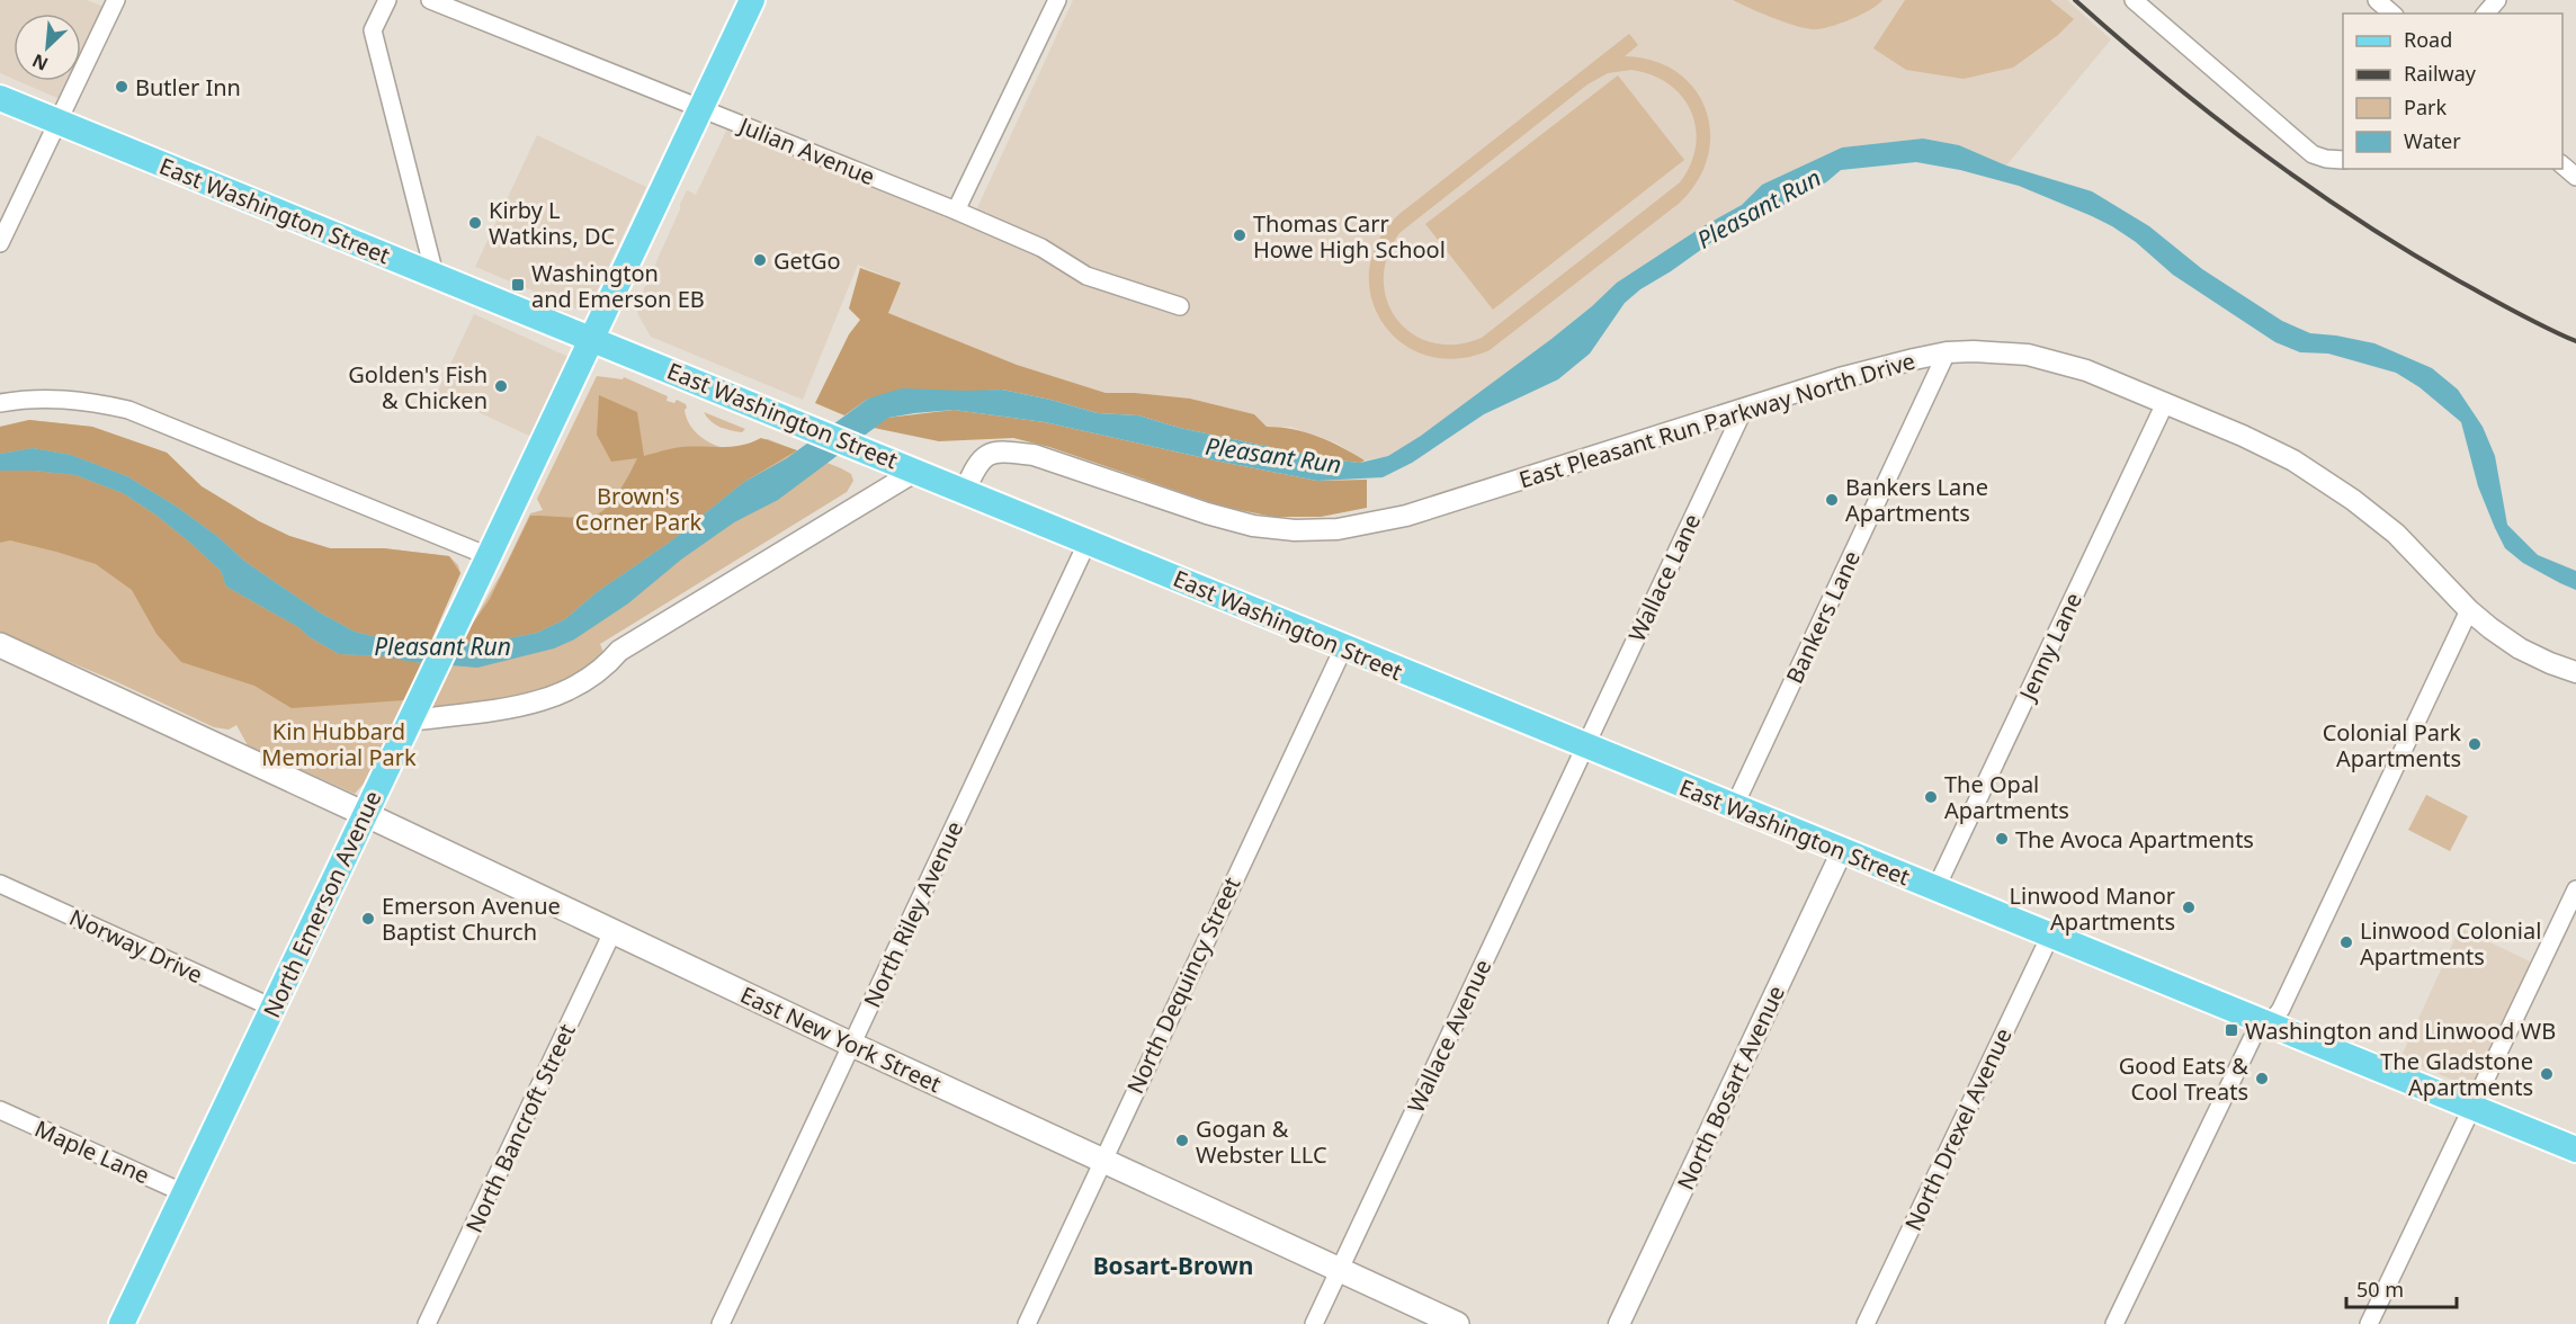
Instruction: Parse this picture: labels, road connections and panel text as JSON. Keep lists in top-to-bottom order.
{
  "streets": {
    "main road": ["East Washington Street", "North Emerson Avenue", "East New York Street"],
    "street": [
      "Julian Avenue",
      "East Pleasant Run Parkway North Drive",
      "Wallace Lane",
      "Bankers Lane",
      "Jenny Lane",
      "North Riley Avenue",
      "Norway Drive",
      "North Dequincy Street",
      "Wallace Avenue",
      "North Bosart Avenue",
      "North Bancroft Street",
      "North Drexel Avenue",
      "Maple Lane"
    ]
  },
  "crossings": [
    ["Julian Avenue", "North Emerson Avenue"],
    ["East Washington Street", "East Pleasant Run Parkway North Drive"],
    ["East Washington Street", "Wallace Lane"],
    ["East Washington Street", "Bankers Lane"],
    ["East Washington Street", "Jenny Lane"],
    ["East Washington Street", "North Emerson Avenue"],
    ["East Washington Street", "North Riley Avenue"],
    ["East Washington Street", "North Dequincy Street"],
    ["East Washington Street", "Wallace Avenue"],
    ["East Washington Street", "North Bosart Avenue"],
    ["East Washington Street", "North Drexel Avenue"],
    ["East Pleasant Run Parkway North Drive", "Wallace Lane"],
    ["East Pleasant Run Parkway North Drive", "Bankers Lane"],
    ["East Pleasant Run Parkway North Drive", "Jenny Lane"],
    ["Wallace Lane", "Wallace Avenue"],
    ["North Emerson Avenue", "Norway Drive"],
    ["North Emerson Avenue", "East New York Street"],
    ["North Emerson Avenue", "Maple Lane"],
    ["North Riley Avenue", "East New York Street"],
    ["North Dequincy Street", "East New York Street"],
    ["Wallace Avenue", "East New York Street"],
    ["East New York Street", "North Bancroft Street"]
  ],
  "districts": ["Bosart-Brown"],
  "water": ["Pleasant Run"],
  "parks": ["Brown's Corner Park", "Kin Hubbard Memorial Park"],
  "places": {
    "other": [
      "Butler Inn",
      "Kirby L Watkins, DC",
      "Thomas Carr Howe High School",
      "GetGo",
      "Golden's Fish & Chicken",
      "Bankers Lane Apartments",
      "Colonial Park Apartments",
      "The Opal Apartments",
      "The Avoca Apartments",
      "Linwood Manor Apartments",
      "Emerson Avenue Baptist Church",
      "Linwood Colonial Apartments",
      "The Gladstone Apartments",
      "Good Eats & Cool Treats",
      "Gogan & Webster LLC"
    ],
    "transit": ["Washington and Emerson EB", "Washington and Linwood WB"]
  },
  "legend": [
    "Road",
    "Railway",
    "Park",
    "Water"
  ],
  "scale_bar": "50 m",
  "north": "bottom left"
}
